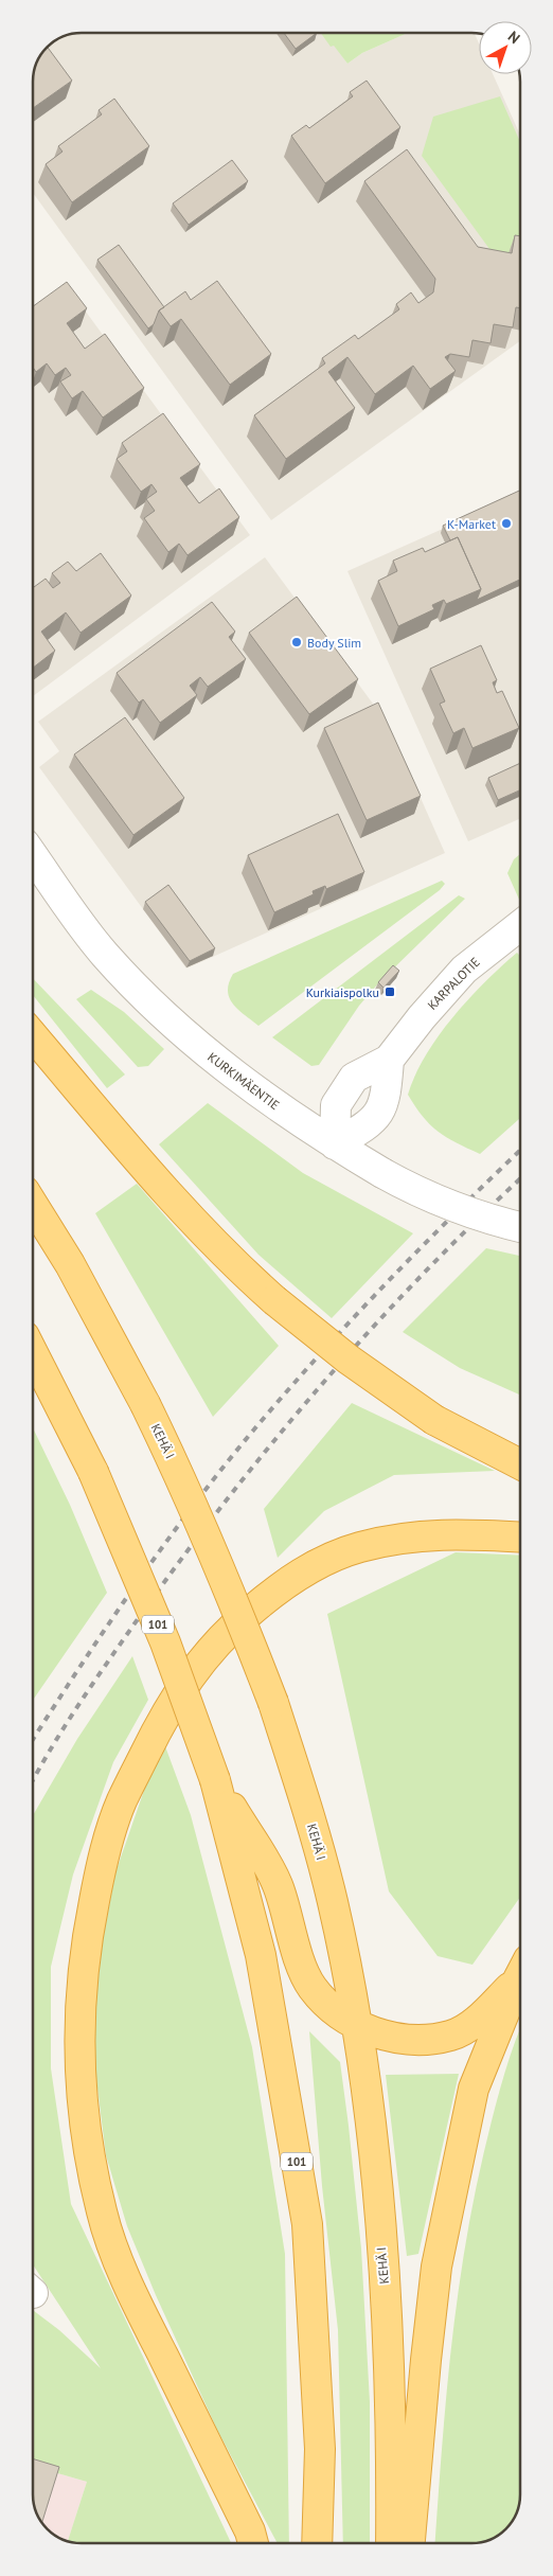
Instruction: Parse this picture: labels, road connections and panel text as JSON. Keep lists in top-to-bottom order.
{
  "streets": {
    "highway": ["KEHÄ I", "101"],
    "street": ["KARPALOTIE", "KURKIMÄENTIE"]
  },
  "crossings": [
    ["KARPALOTIE", "KURKIMÄENTIE"]
  ],
  "places": {
    "other": ["K-Market", "Body Slim"],
    "transit": ["Kurkiaispolku"]
  },
  "north": "top right"
}
